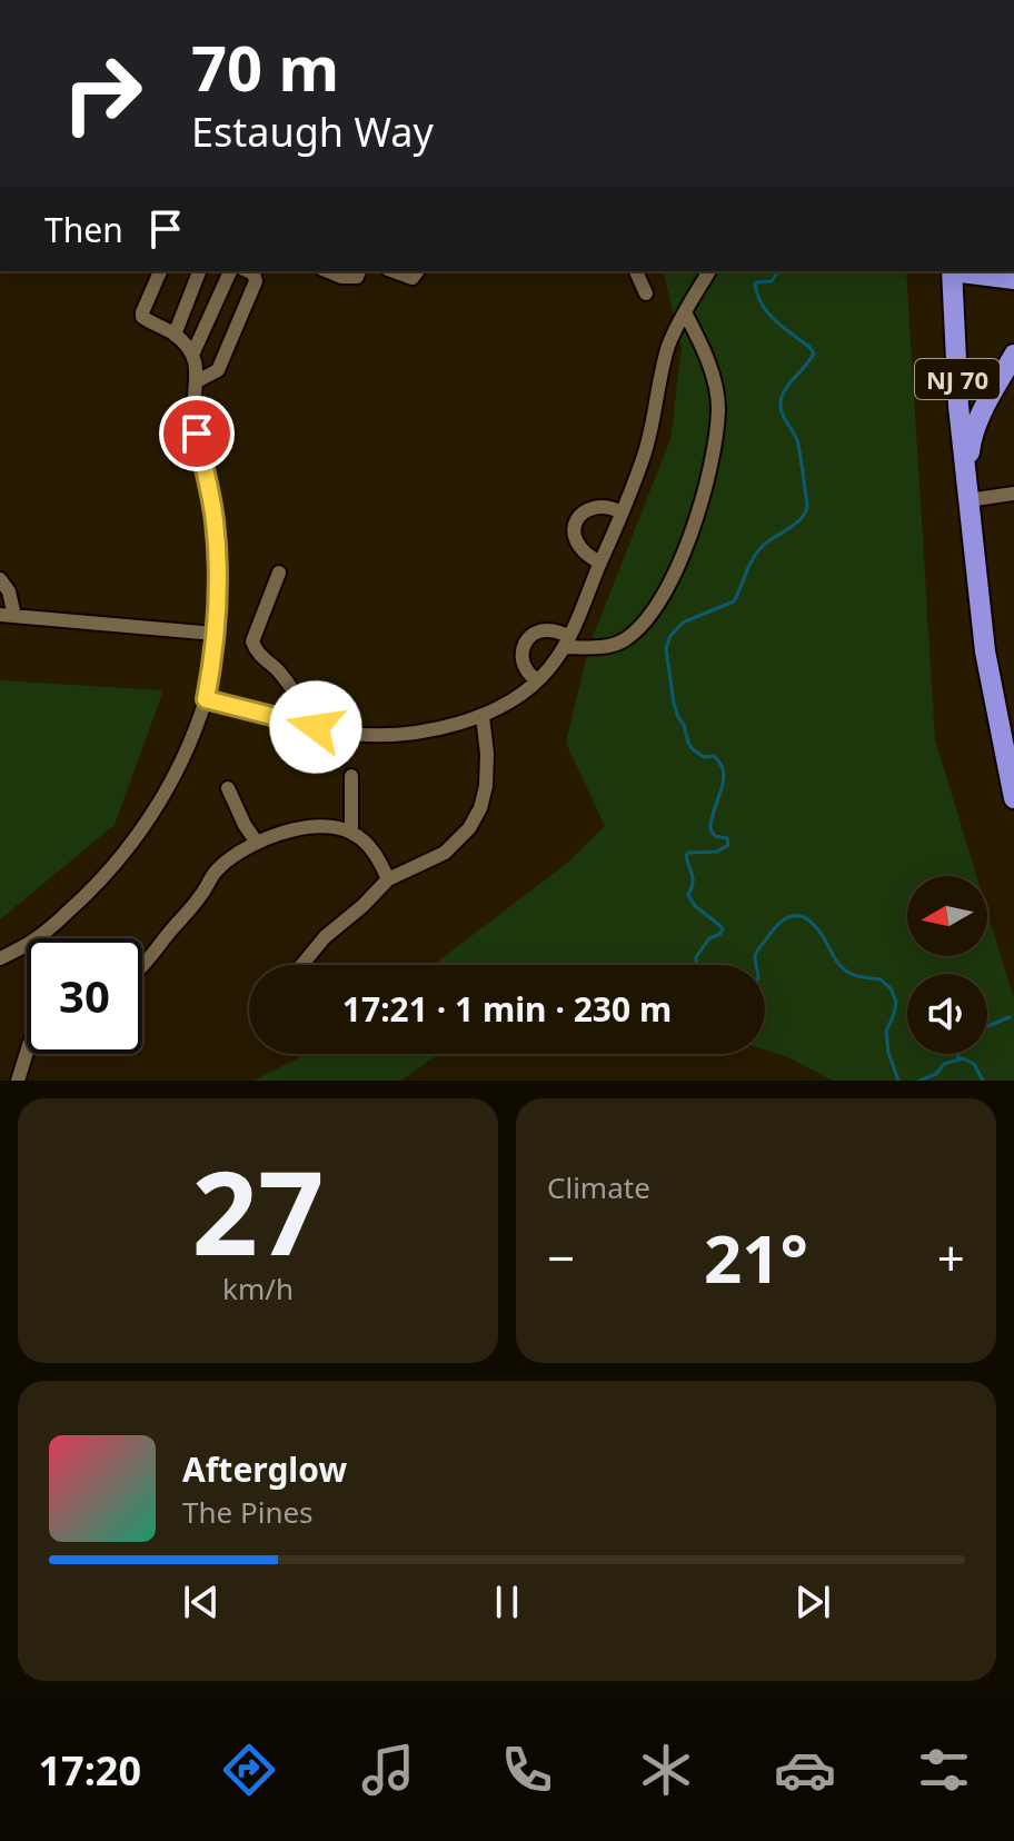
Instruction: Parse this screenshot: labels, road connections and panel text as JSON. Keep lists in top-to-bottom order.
{
  "streets": {
    "highway": ["NJ 70"]
  },
  "north": "left",
  "page": {
    "turn": ["70 m", "Estaugh Way"],
    "then": "Then",
    "limit": "30",
    "trip": "17:21 · 1 min · 230 m",
    "tile": [
      ["27", "km/h"],
      "Climate"
    ],
    "heat": ["−", "21°", "+"],
    "song": ["Afterglow", "The Pines"],
    "tabs": "17:20"
  }
}
